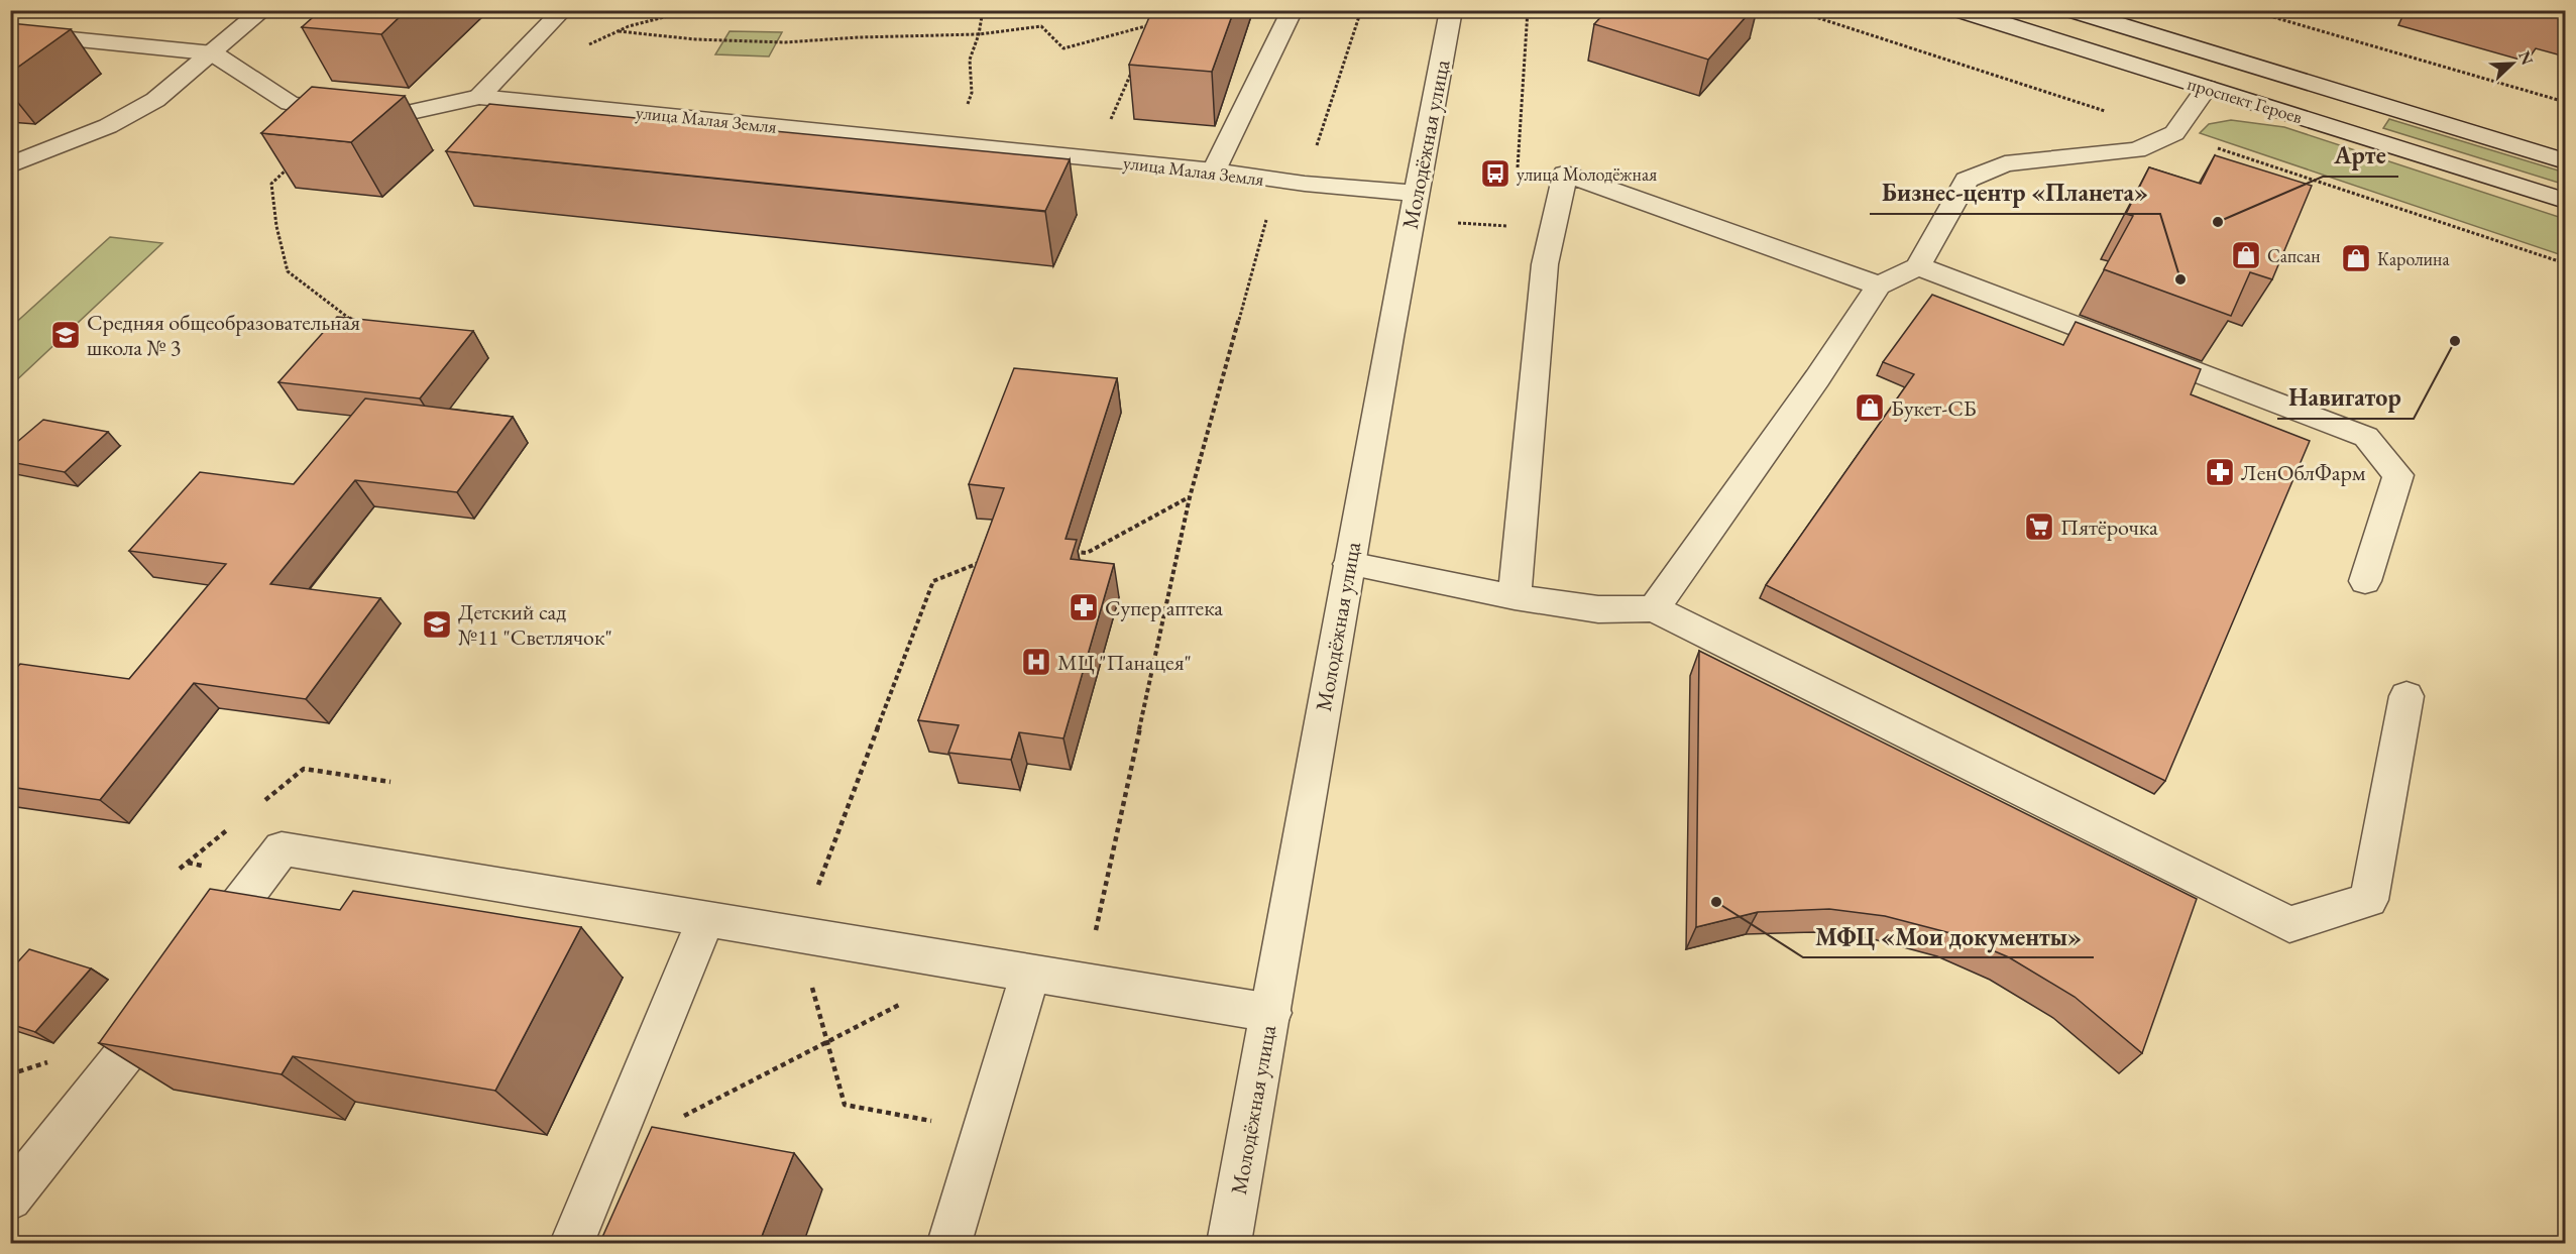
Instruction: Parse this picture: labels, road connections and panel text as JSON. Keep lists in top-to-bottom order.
{
  "streets": {
    "street": ["проспект Героев", "улица Малая Земля", "Молодёжная улица"]
  },
  "crossings": [
    ["улица Малая Земля", "Молодёжная улица"]
  ],
  "places": {
    "bus stop": ["улица Молодёжная"],
    "other": [
      "Арте",
      "Бизнес-центр «Планета»",
      "Навигатор",
      "МФЦ «Мои документы»"
    ],
    "shop": ["Сапсан", "Каролина", "Букет-СБ"],
    "school or university": ["Средняя общеобразовательная школа № 3", "Детский сад №11 \"Светлячок\""],
    "pharmacy": ["ЛенОблФарм", "Супер аптека"],
    "supermarket": ["Пятёрочка"],
    "hospital": ["МЦ \"Панацея\""]
  },
  "north": "top right"
}
